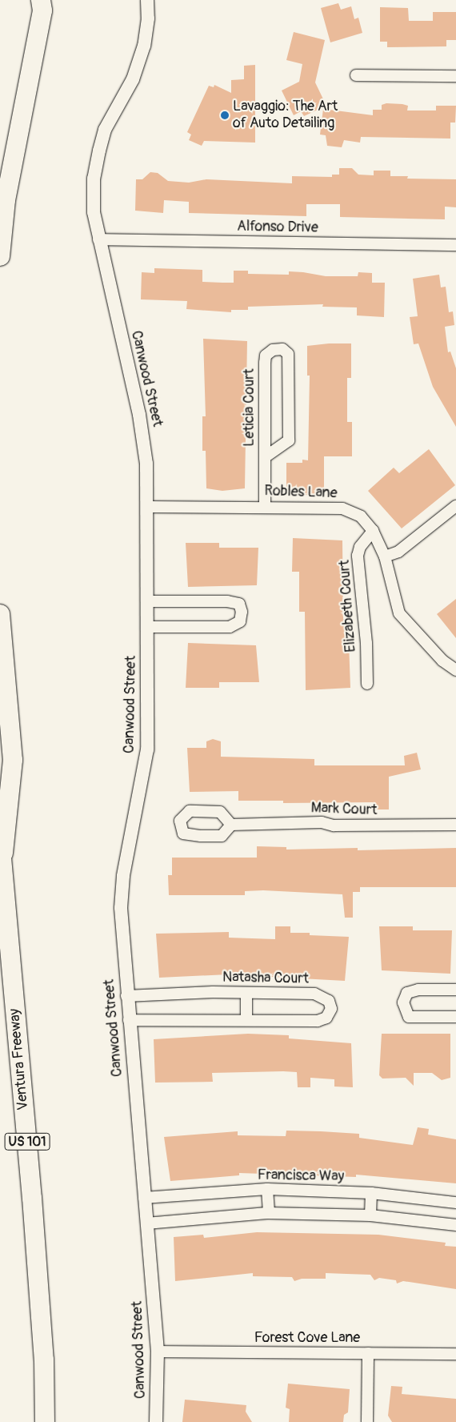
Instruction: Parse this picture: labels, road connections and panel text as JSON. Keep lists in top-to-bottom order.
{
  "streets": {
    "highway": ["Ventura Freeway", "US 101"],
    "street": [
      "Alfonso Drive",
      "Canwood Street",
      "Leticia Court",
      "Robles Lane",
      "Elizabeth Court",
      "Mark Court",
      "Natasha Court",
      "Francisca Way",
      "Forest Cove Lane"
    ]
  },
  "crossings": [
    ["Alfonso Drive", "Canwood Street"],
    ["Canwood Street", "Robles Lane"],
    ["Canwood Street", "Natasha Court"],
    ["Canwood Street", "Francisca Way"],
    ["Canwood Street", "Forest Cove Lane"],
    ["Leticia Court", "Robles Lane"],
    ["Robles Lane", "Elizabeth Court"]
  ],
  "places": ["Lavaggio: The Art of Auto Detailing"]
}
